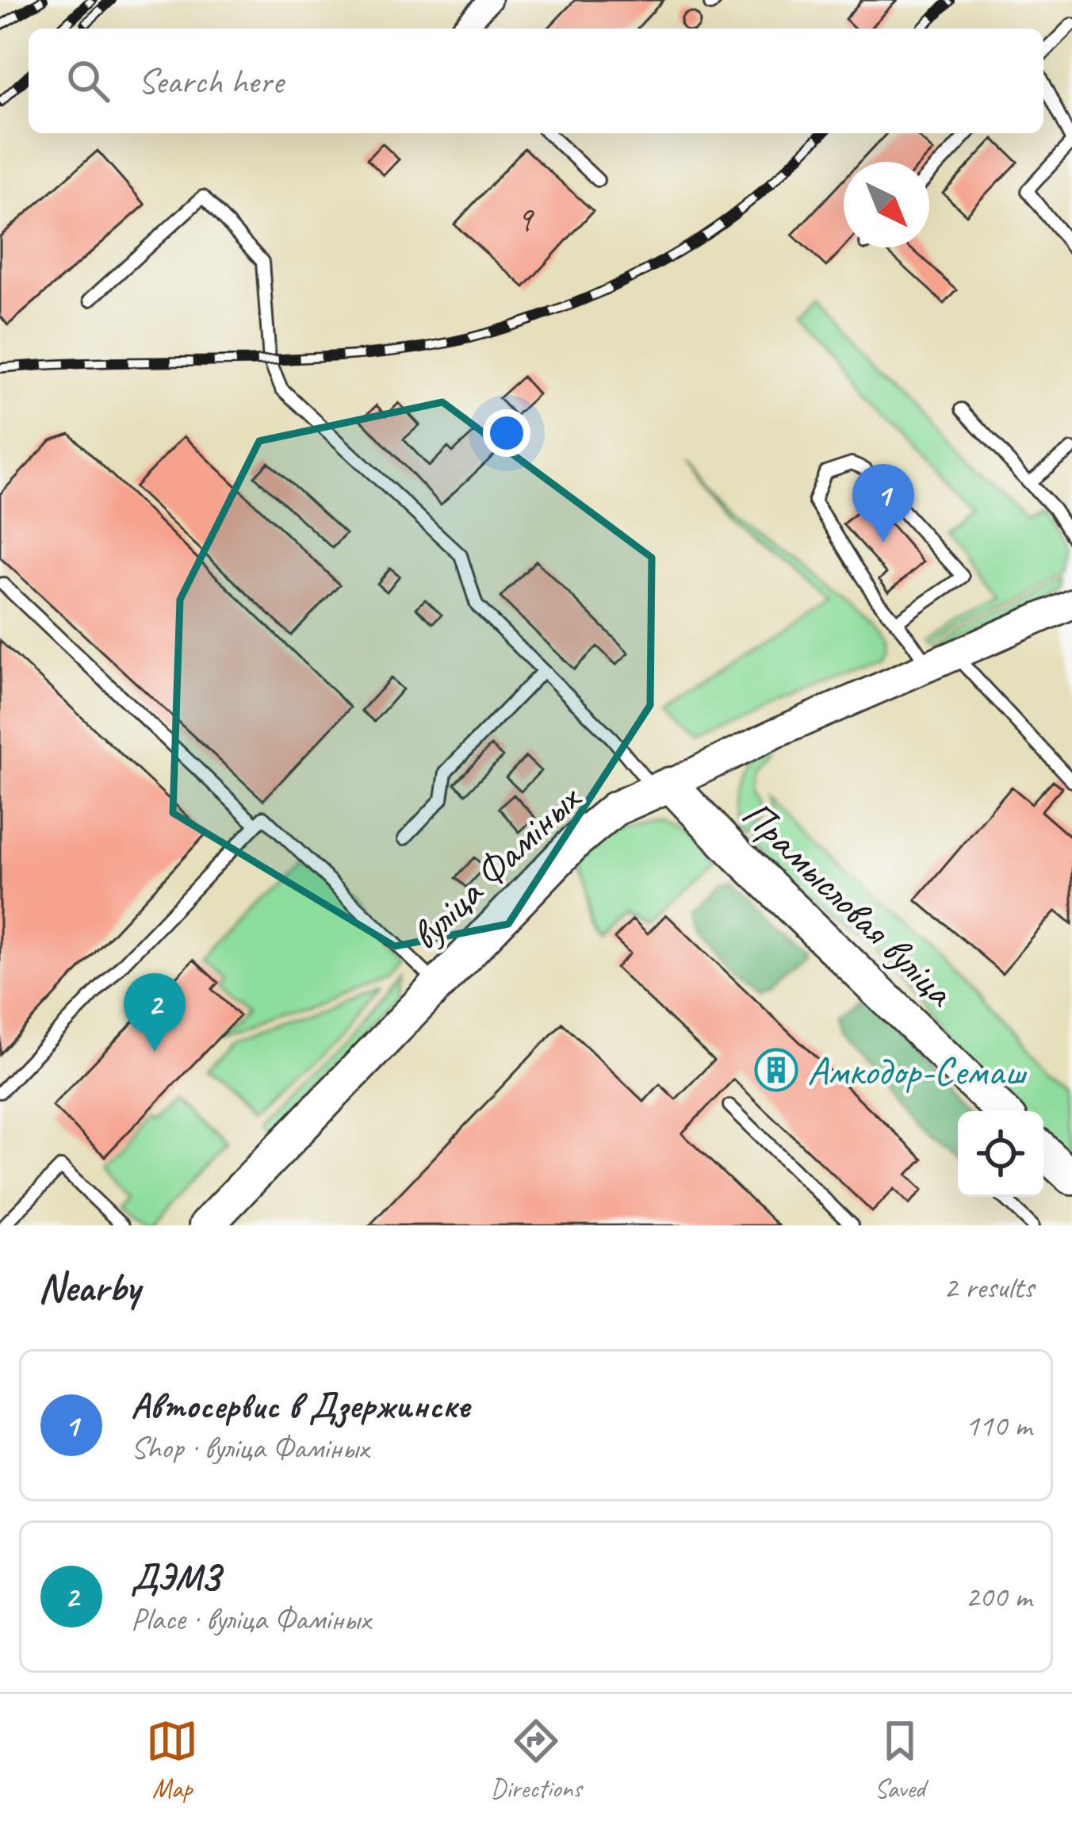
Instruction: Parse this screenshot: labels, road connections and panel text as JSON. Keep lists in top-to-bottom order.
{
  "streets": {
    "main road": ["вуліца Фаміных", "Прамысловая вуліца"]
  },
  "crossings": [
    ["вуліца Фаміных", "Прамысловая вуліца"]
  ],
  "places": {
    "building": ["Амкодор-Семаш"]
  },
  "house_numbers": ["9"],
  "north": "bottom right",
  "page": {
    "search": "Search here",
    "pins": ["1", "2"],
    "heading": ["Nearby", "2 results"],
    "list": [
      {
        "mark": "1",
        "name": "Автосервис в Дзержинске",
        "note": "Shop · вуліца Фаміных",
        "value": "110 m"
      },
      {
        "mark": "2",
        "name": "ДЭМЗ",
        "note": "Place · вуліца Фаміных",
        "value": "200 m"
      }
    ],
    "nav": ["Map", "Directions", "Saved"]
  }
}
